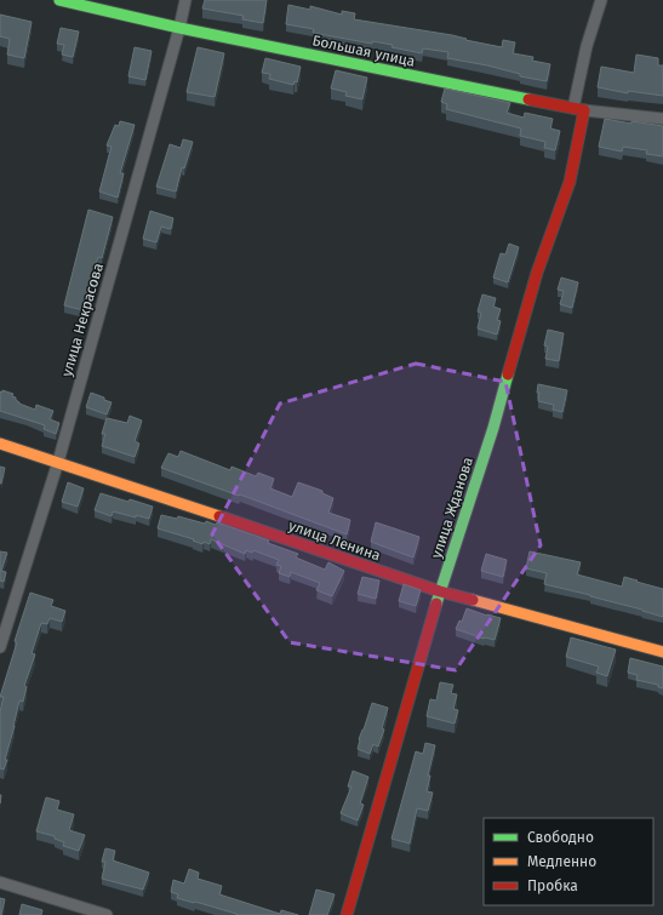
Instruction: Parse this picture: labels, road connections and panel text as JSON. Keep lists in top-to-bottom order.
{
  "streets": {
    "street": [
      "Большая улица",
      "улица Некрасова",
      "улица Жданова",
      "улица Ленина"
    ]
  },
  "crossings": [
    ["Большая улица", "улица Некрасова"],
    ["Большая улица", "улица Жданова"],
    ["улица Некрасова", "улица Ленина"],
    ["улица Жданова", "улица Ленина"]
  ],
  "legend": ["Свободно", "Медленно", "Пробка"]
}
